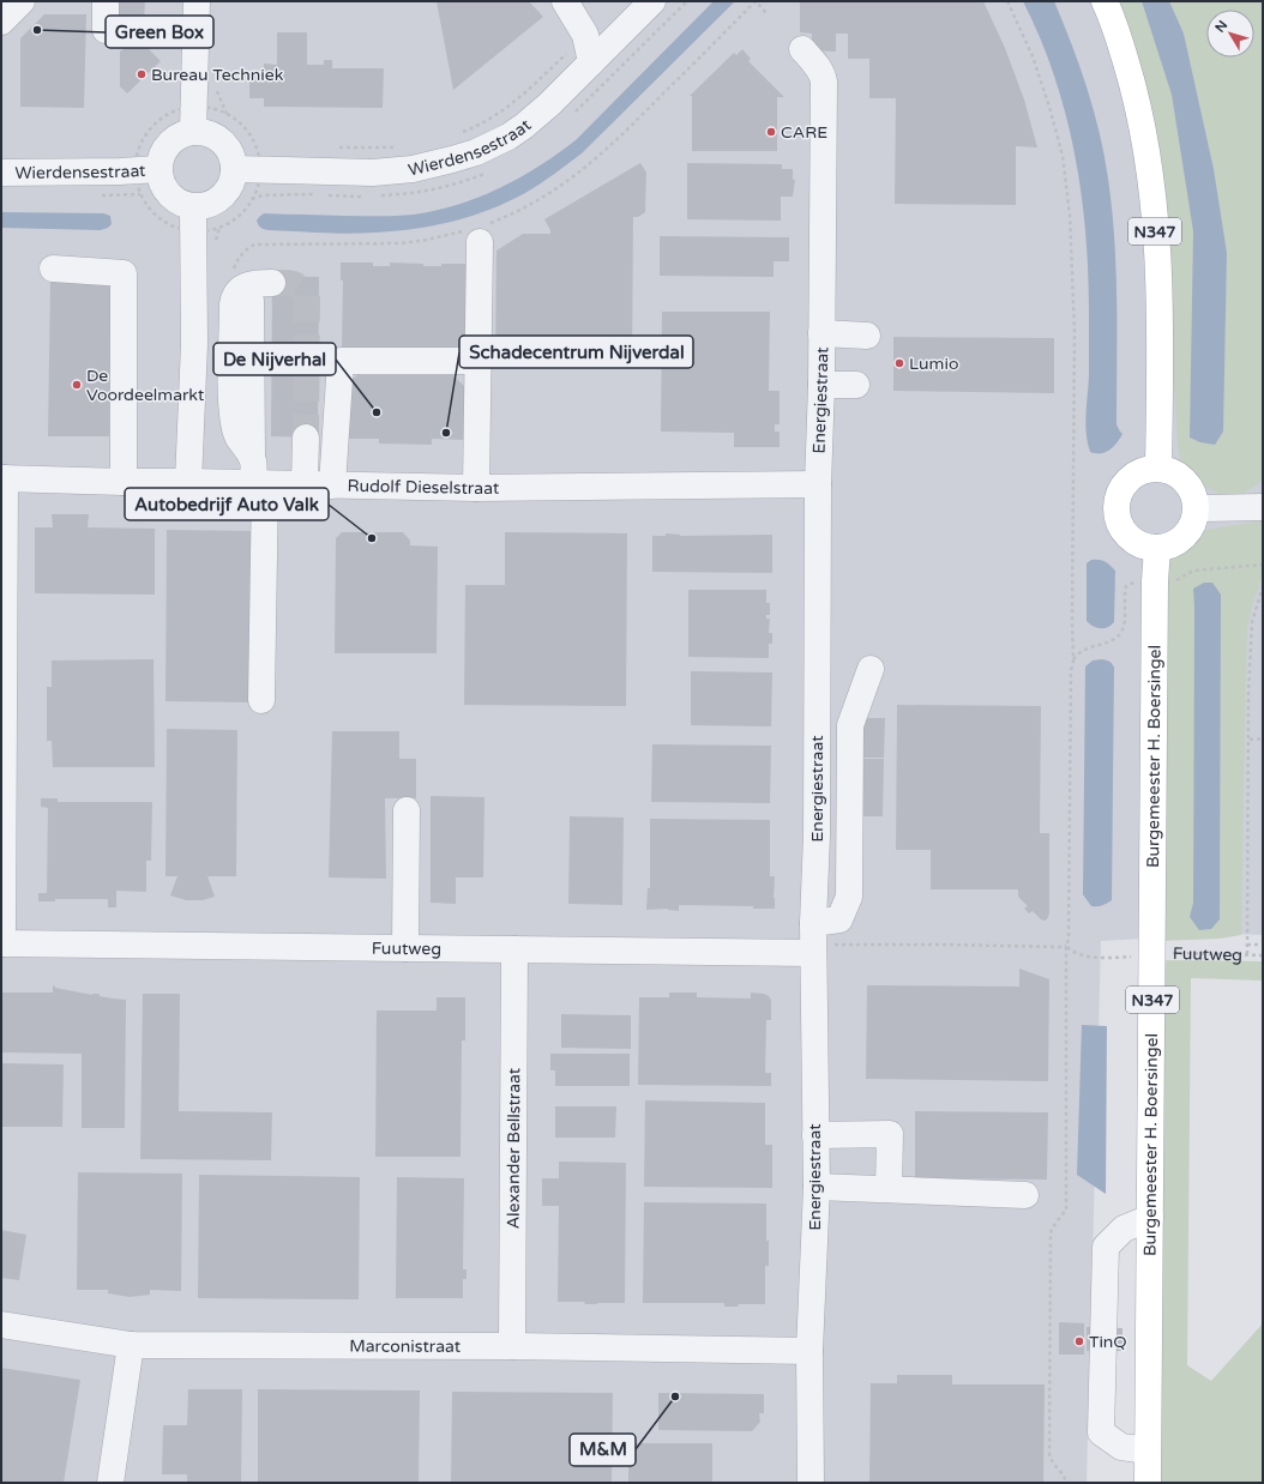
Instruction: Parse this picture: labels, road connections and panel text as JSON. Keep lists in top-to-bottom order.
{
  "streets": {
    "main road": ["N347", "Burgemeester H. Boersingel"],
    "street": [
      "Wierdensestraat",
      "Energiestraat",
      "Rudolf Dieselstraat",
      "Fuutweg",
      "Alexander Bellstraat",
      "Marconistraat"
    ]
  },
  "crossings": [
    ["N347", "Burgemeester H. Boersingel"],
    ["Energiestraat", "Rudolf Dieselstraat"],
    ["Energiestraat", "Fuutweg"],
    ["Energiestraat", "Marconistraat"],
    ["Burgemeester H. Boersingel", "Fuutweg"],
    ["Fuutweg", "Alexander Bellstraat"],
    ["Alexander Bellstraat", "Marconistraat"]
  ],
  "places": [
    "Green Box",
    "Bureau Techniek",
    "CARE",
    "Lumio",
    "De Voordeelmarkt",
    "De Nijverhal",
    "Schadecentrum Nijverdal",
    "Autobedrijf Auto Valk",
    "TinQ",
    "M&M"
  ],
  "north": "top left"
}
